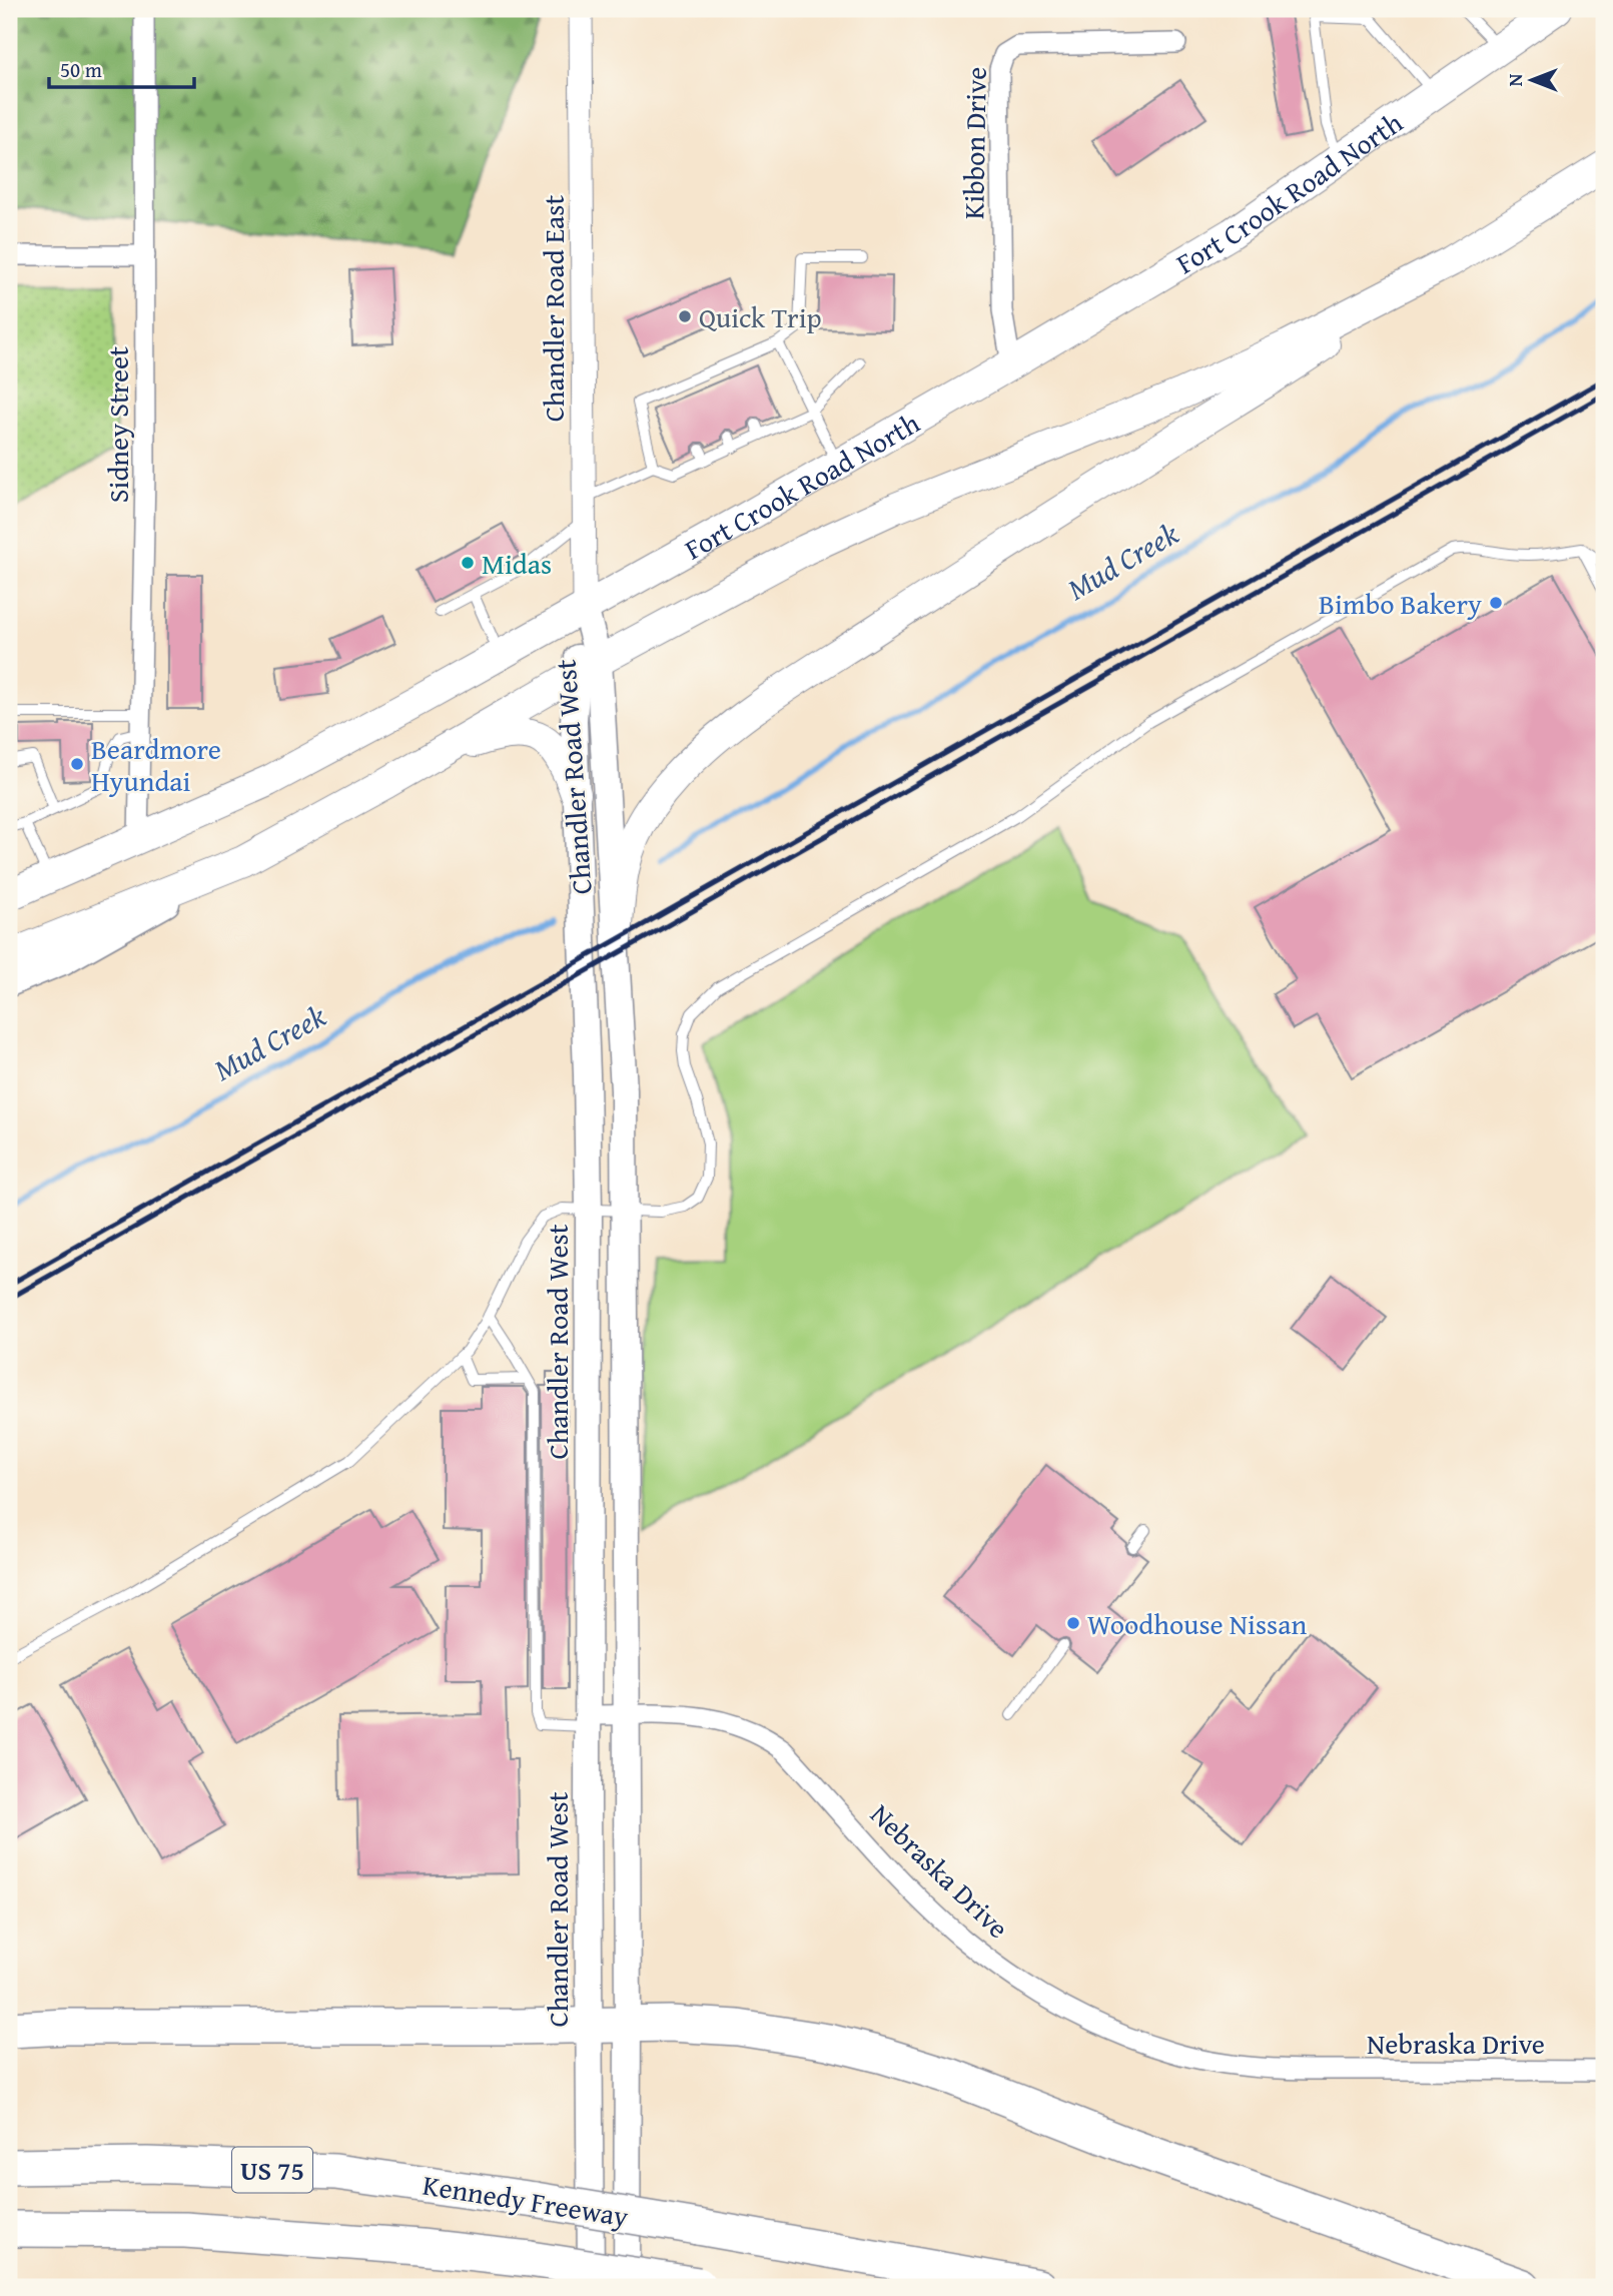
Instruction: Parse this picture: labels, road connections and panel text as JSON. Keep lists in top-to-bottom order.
{
  "streets": {
    "highway": ["US 75", "Kennedy Freeway"],
    "main road": ["Fort Crook Road North", "Chandler Road West"],
    "street": [
      "Kibbon Drive",
      "Chandler Road East",
      "Sidney Street",
      "Nebraska Drive"
    ]
  },
  "crossings": [
    ["Kibbon Drive", "Fort Crook Road North"],
    ["Fort Crook Road North", "Chandler Road East"],
    ["Fort Crook Road North", "Sidney Street"],
    ["Fort Crook Road North", "Chandler Road West"],
    ["Chandler Road East", "Chandler Road West"],
    ["Chandler Road West", "Nebraska Drive"]
  ],
  "water": ["Mud Creek"],
  "places": [
    "Quick Trip",
    "Midas",
    "Bimbo Bakery",
    "Beardmore Hyundai",
    "Woodhouse Nissan"
  ],
  "scale_bar": "50 m",
  "north": "left"
}
